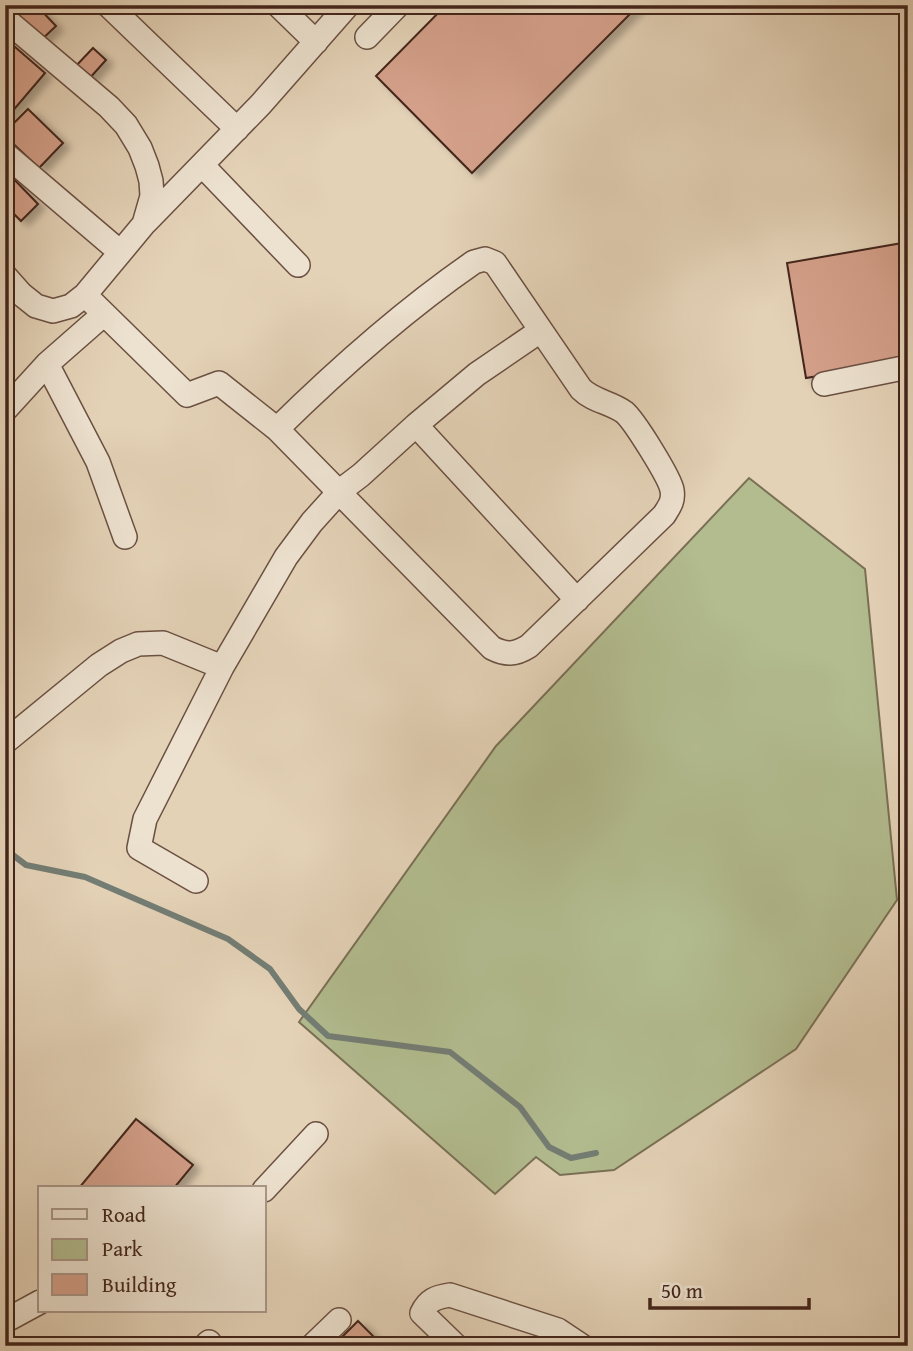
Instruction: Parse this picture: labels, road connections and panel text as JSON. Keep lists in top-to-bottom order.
{
  "legend": ["Road", "Park", "Building"],
  "scale_bar": "50 m"
}
